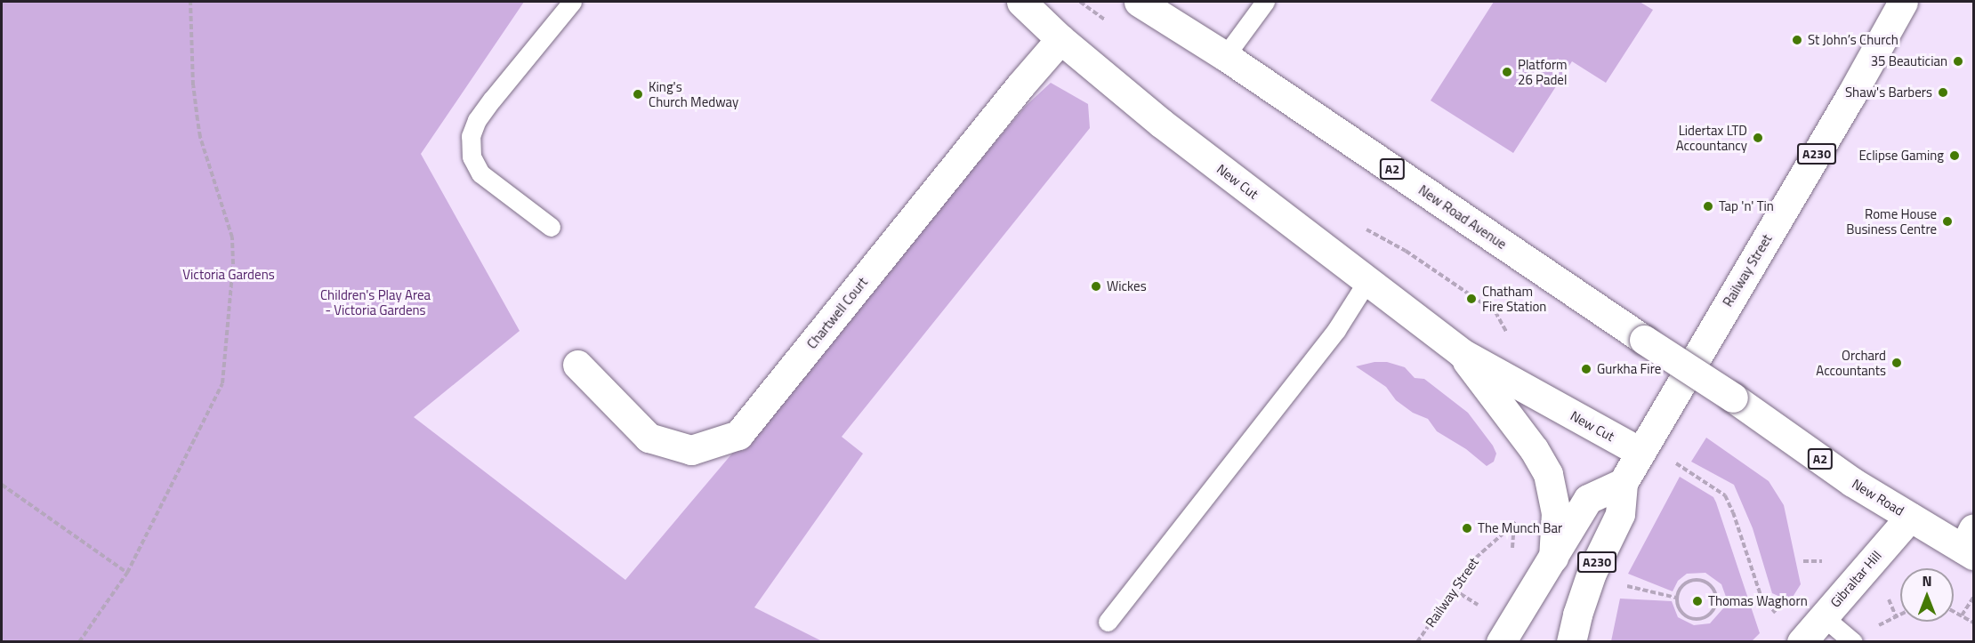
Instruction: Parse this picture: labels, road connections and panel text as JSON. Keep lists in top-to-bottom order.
{
  "streets": {
    "main road": [
      "A230",
      "A2",
      "New Cut",
      "New Road Avenue",
      "Railway Street",
      "Chartwell Court",
      "New Road",
      "Gibraltar Hill"
    ]
  },
  "crossings": [
    ["A230", "New Cut"],
    ["A230", "Railway Street"],
    ["New Cut", "Railway Street"],
    ["New Cut", "Chartwell Court"],
    ["New Road Avenue", "New Road"],
    ["New Road", "Gibraltar Hill"]
  ],
  "parks": ["Victoria Gardens", "Children's Play Area - Victoria Gardens"],
  "places": [
    "St John’s Church",
    "35 Beautician",
    "Platform 26 Padel",
    "Shaw's Barbers",
    "King's Church Medway",
    "Lidertax LTD Accountancy",
    "Eclipse Gaming",
    "Tap 'n' Tin",
    "Rome House Business Centre",
    "Wickes",
    "Chatham Fire Station",
    "Orchard Accountants",
    "Gurkha Fire",
    "The Munch Bar",
    "Thomas Waghorn"
  ],
  "north": "top"
}
